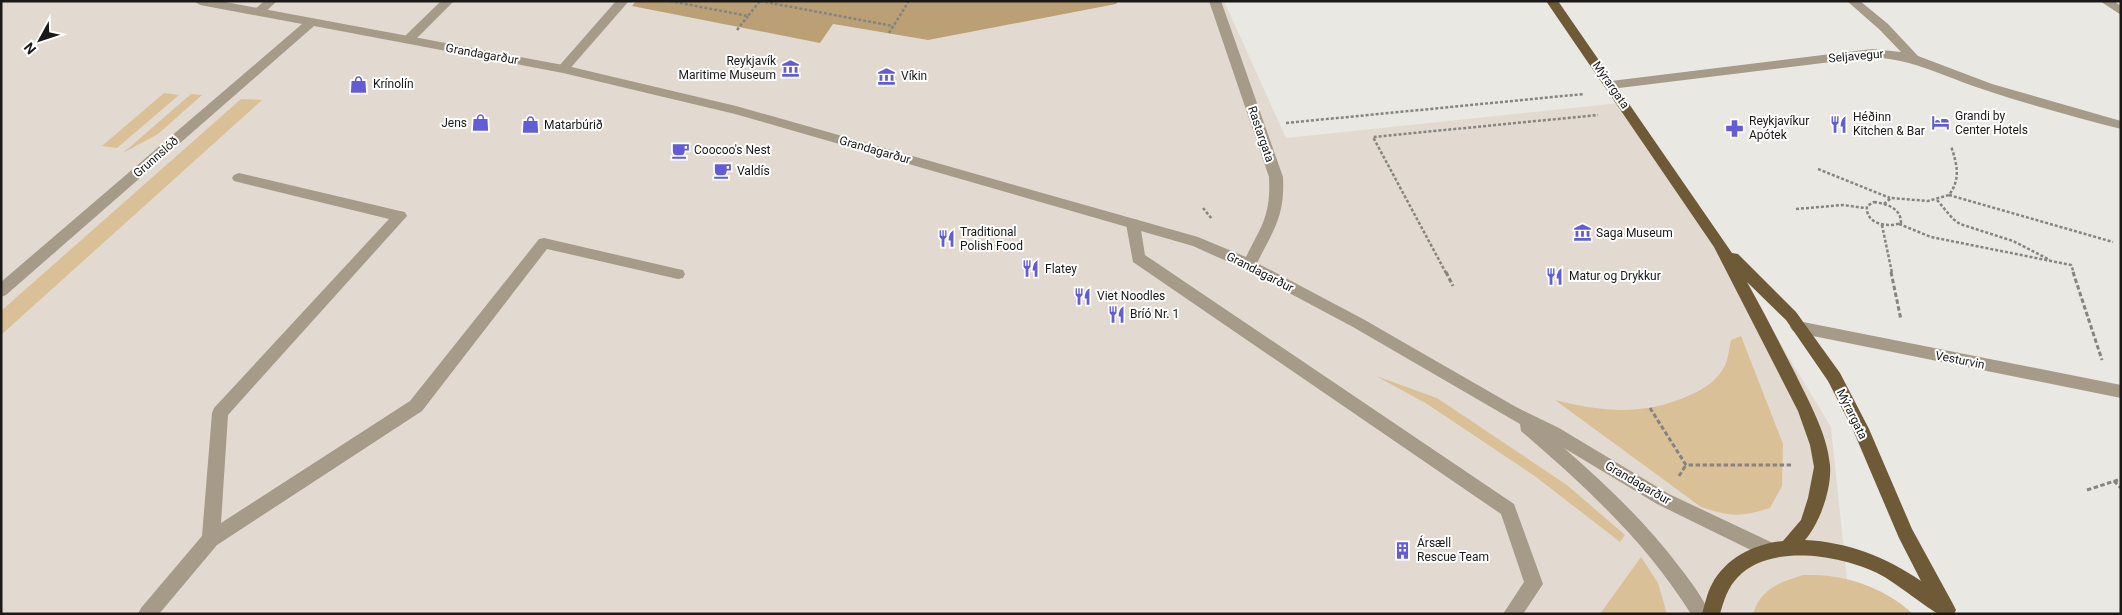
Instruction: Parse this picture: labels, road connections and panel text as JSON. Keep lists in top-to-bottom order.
{
  "streets": {
    "main road": ["Mýrargata"],
    "street": [
      "Grandagarður",
      "Seljavegur",
      "Rastargata",
      "Grunnslóð",
      "Vesturvin"
    ]
  },
  "crossings": [
    ["Grandagarður", "Rastargata"],
    ["Grandagarður", "Grunnslóð"],
    ["Seljavegur", "Mýrargata"],
    ["Mýrargata", "Vesturvin"]
  ],
  "places": {
    "museum": ["Reykjavík Maritime Museum", "Víkin", "Saga Museum"],
    "shop": ["Krínolín", "Jens", "Matarbúrið"],
    "hotel": ["Grandi by Center Hotels"],
    "restaurant": [
      "Héðinn Kitchen & Bar",
      "Traditional Polish Food",
      "Flatey",
      "Matur og Drykkur",
      "Viet Noodles",
      "Bríó Nr. 1"
    ],
    "pharmacy": ["Reykjavíkur Apótek"],
    "cafe": ["Coocoo's Nest", "Valdís"],
    "building": ["Ársæll Rescue Team"]
  },
  "north": "bottom left"
}
